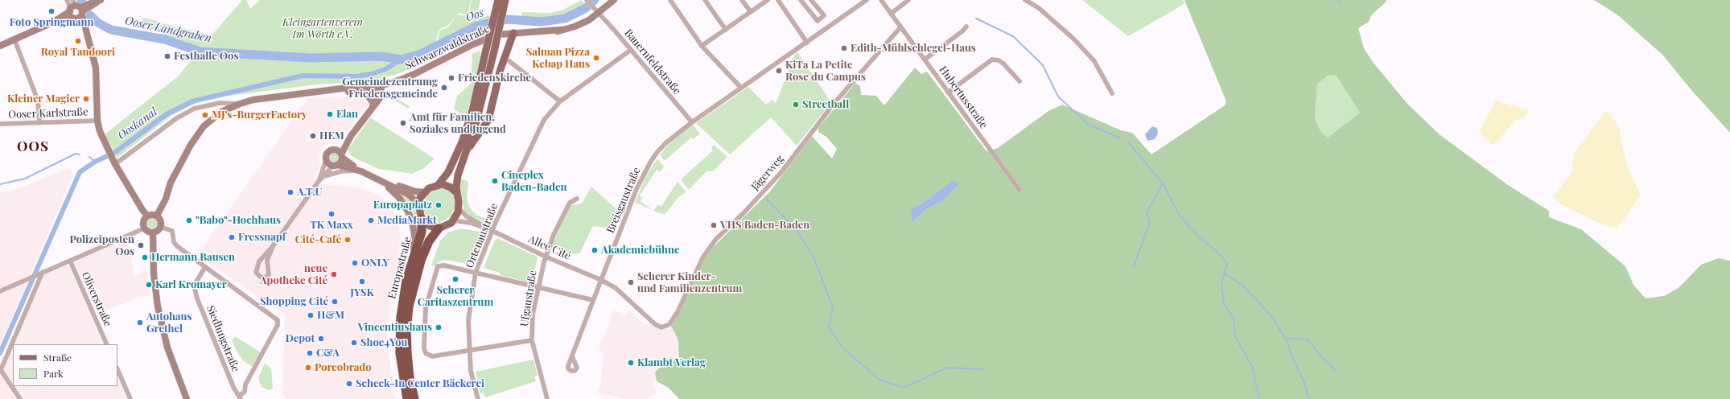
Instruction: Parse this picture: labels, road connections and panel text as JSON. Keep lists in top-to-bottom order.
{
  "streets": {
    "highway": ["Europastraße"],
    "street": [
      "Schwarzwaldstraße",
      "Bauernfeldstraße",
      "Hubertusstraße",
      "Ooser Karlstraße",
      "Jägerweg",
      "Breisgaustraße",
      "Ortenaustraße",
      "Allee Cité",
      "Ufgaustraße",
      "Oliverstraße",
      "Siedlungstraße"
    ]
  },
  "crossings": [
    ["Schwarzwaldstraße", "Bauernfeldstraße"],
    ["Bauernfeldstraße", "Breisgaustraße"],
    ["Bauernfeldstraße", "Ortenaustraße"],
    ["Hubertusstraße", "Jägerweg"],
    ["Jägerweg", "Allee Cité"],
    ["Breisgaustraße", "Allee Cité"],
    ["Ortenaustraße", "Allee Cité"],
    ["Allee Cité", "Europastraße"],
    ["Allee Cité", "Ufgaustraße"]
  ],
  "districts": ["OOS"],
  "water": ["Oos", "Ooser Landgraben", "Ooskanal"],
  "parks": ["Kleingartenverein Im Wörth e.V."],
  "places": [
    "Foto Springmann",
    "Royal Tandoori",
    "Edith-Mühlschlegel-Haus",
    "Festhalle Oos",
    "Salman Pizza Kebap Haus",
    "KiTa La Petite Rose du Campus",
    "Friedenskirche",
    "Gemeindezentrumg Friedensgemeinde",
    "Kleiner Magier",
    "Streetball",
    "Elan",
    "MJ's-BurgerFactory",
    "Amt für Familien, Soziales und Jugend",
    "HEM",
    "Cineplex Baden-Baden",
    "A.T.U",
    "Europaplatz",
    "TK Maxx",
    "\"Babo\"-Hochhaus",
    "MediaMarkt",
    "VHS Baden-Baden",
    "Fressnapf",
    "Cité-Café",
    "Polizeiposten Oos",
    "Akademiebühne",
    "Hermann Bausen",
    "ONLY",
    "neue Apotheke Cité",
    "Scherer Caritaszentrum",
    "JYSK",
    "Scherer Kinder- und Familienzentrum",
    "Karl Kromayer",
    "Shopping Cité",
    "H&M",
    "Autohaus Grethel",
    "Vincentiushaus",
    "Depot",
    "Shoe4You",
    "C&A",
    "Klambt Verlag",
    "Porcobrado",
    "Scheck-In Center Bäckerei"
  ],
  "legend": ["Straße", "Park"]
}
